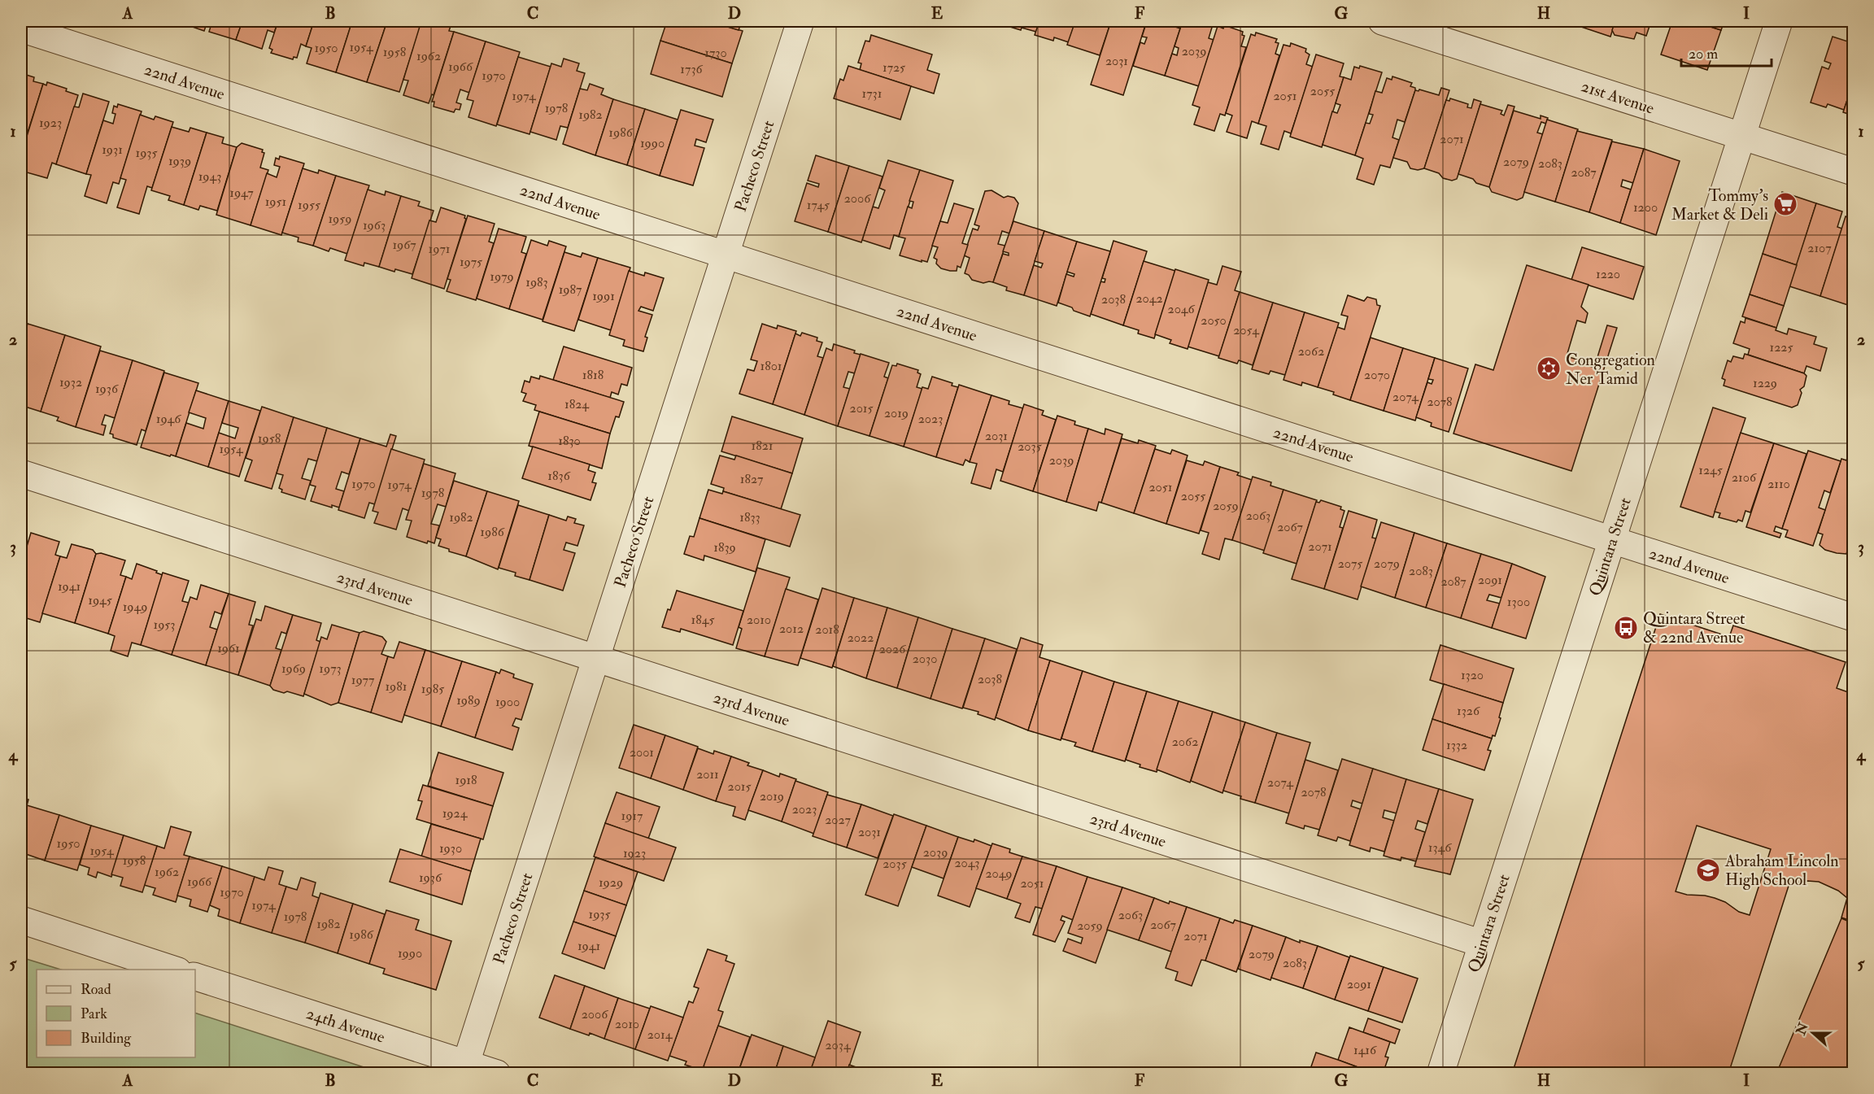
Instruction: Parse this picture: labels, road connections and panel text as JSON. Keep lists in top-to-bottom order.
{
  "streets": {
    "street": [
      "22nd Avenue",
      "21st Avenue",
      "Pacheco Street",
      "Quintara Street",
      "23rd Avenue",
      "24th Avenue"
    ]
  },
  "crossings": [
    ["22nd Avenue", "Pacheco Street"],
    ["22nd Avenue", "Quintara Street"],
    ["21st Avenue", "Quintara Street"],
    ["Pacheco Street", "23rd Avenue"],
    ["Pacheco Street", "24th Avenue"],
    ["Quintara Street", "23rd Avenue"]
  ],
  "places": {
    "supermarket": ["Tommy's Market & Deli"],
    "synagogue": ["Congregation Ner Tamid"],
    "bus stop": ["Quintara Street & 22nd Avenue"],
    "school or university": ["Abraham Lincoln High School"]
  },
  "house_numbers": [
    "1954",
    "1950",
    "2039",
    "1958",
    "1730",
    "1962",
    "2031",
    "1966",
    "1725",
    "1736",
    "1970",
    "2055",
    "1731",
    "1974",
    "2051",
    "1978",
    "1982",
    "1923",
    "1986",
    "2071",
    "1990",
    "1931",
    "1935",
    "1939",
    "2079",
    "2083",
    "2087",
    "1943",
    "1947",
    "2006",
    "1951",
    "1955",
    "1745",
    "1200",
    "1959",
    "1963",
    "1967",
    "2107",
    "1971",
    "1975",
    "1220",
    "1979",
    "1983",
    "1987",
    "1991",
    "2042",
    "2038",
    "2046",
    "2050",
    "2054",
    "1225",
    "2062",
    "1801",
    "1818",
    "2070",
    "1932",
    "1229",
    "1936",
    "2074",
    "2078",
    "1824",
    "2015",
    "2019",
    "1946",
    "2023",
    "2031",
    "1958",
    "1830",
    "1821",
    "2035",
    "1954",
    "2039",
    "1245",
    "1836",
    "2106",
    "1827",
    "1970",
    "2110",
    "1974",
    "2051",
    "1978",
    "2055",
    "2059",
    "2063",
    "1982",
    "1833",
    "2067",
    "1986",
    "2071",
    "1839",
    "2075",
    "2079",
    "2083",
    "2091",
    "2087",
    "1941",
    "1945",
    "1300",
    "1949",
    "1845",
    "2010",
    "1953",
    "2012",
    "2018",
    "2022",
    "1961",
    "2026",
    "2030",
    "1969",
    "1973",
    "1320",
    "2038",
    "1977",
    "1981",
    "1985",
    "1989",
    "1900",
    "1326",
    "2062",
    "1332",
    "2001",
    "2011",
    "1918",
    "2074",
    "2015",
    "2078",
    "2019",
    "2023",
    "1924",
    "1917",
    "2027",
    "2031",
    "1950",
    "1346",
    "1930",
    "1954",
    "2039",
    "1923",
    "1958",
    "2043",
    "2035",
    "1962",
    "2049",
    "1936",
    "1966",
    "1929",
    "2051",
    "1970",
    "1974",
    "1935",
    "2063",
    "1978",
    "1982",
    "2067",
    "2059",
    "1986",
    "2071",
    "1941",
    "1990",
    "2079",
    "2083",
    "2091",
    "2006",
    "2010",
    "2014",
    "2034",
    "1416"
  ],
  "legend": ["Road", "Park", "Building"],
  "scale_bar": "20 m",
  "north": "left",
  "grid": {
    "columns": [
      "A",
      "B",
      "C",
      "D",
      "E",
      "F",
      "G",
      "H",
      "I"
    ],
    "rows": [
      "1",
      "2",
      "3",
      "4",
      "5"
    ]
  }
}
